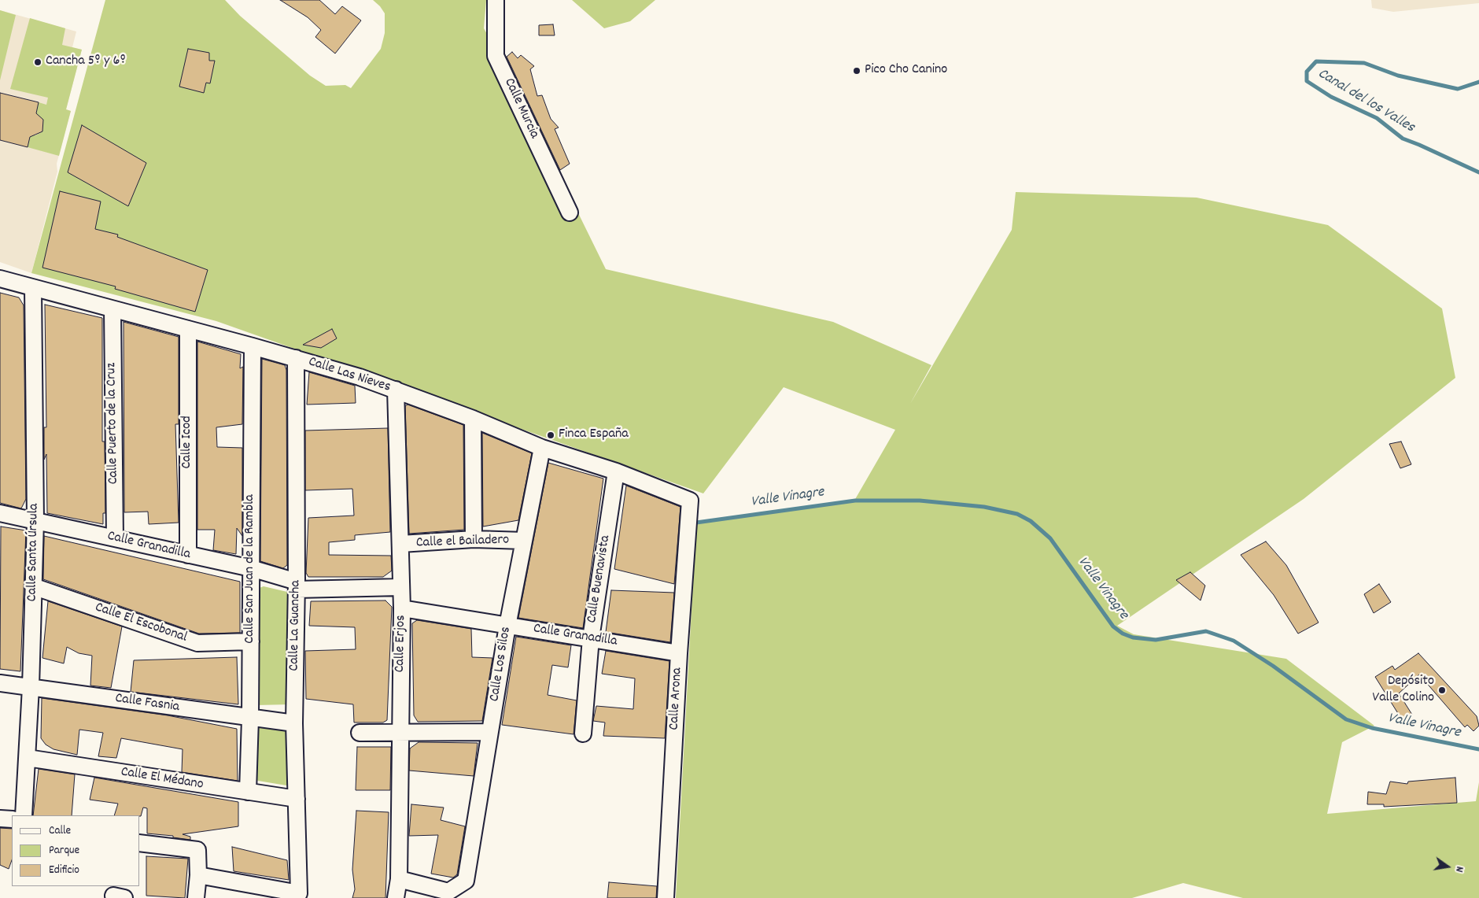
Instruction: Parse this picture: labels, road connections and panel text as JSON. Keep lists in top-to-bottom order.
{
  "streets": {
    "street": [
      "Calle Murcia",
      "Calle Las Nieves",
      "Calle Puerto de la Cruz",
      "Calle Icod",
      "Calle el Bailadero",
      "Calle Granadilla",
      "Calle Santa Úrsula",
      "Calle San Juan de la Rambla",
      "Calle Buenavista",
      "Calle El Escobonal",
      "Calle La Guancha",
      "Calle Erjos",
      "Calle Los Silos",
      "Calle Arona",
      "Calle Fasnia",
      "Calle El Médano"
    ]
  },
  "crossings": [
    ["Calle Las Nieves", "Calle Puerto de la Cruz"],
    ["Calle Las Nieves", "Calle Icod"],
    ["Calle Las Nieves", "Calle Santa Úrsula"],
    ["Calle Las Nieves", "Calle San Juan de la Rambla"],
    ["Calle Las Nieves", "Calle Buenavista"],
    ["Calle Las Nieves", "Calle La Guancha"],
    ["Calle Las Nieves", "Calle Erjos"],
    ["Calle Las Nieves", "Calle Los Silos"],
    ["Calle Las Nieves", "Calle Arona"],
    ["Calle Puerto de la Cruz", "Calle Granadilla"],
    ["Calle Icod", "Calle Granadilla"],
    ["Calle el Bailadero", "Calle Erjos"],
    ["Calle el Bailadero", "Calle Los Silos"],
    ["Calle Granadilla", "Calle Santa Úrsula"],
    ["Calle Granadilla", "Calle San Juan de la Rambla"],
    ["Calle Granadilla", "Calle Buenavista"],
    ["Calle Granadilla", "Calle La Guancha"],
    ["Calle Granadilla", "Calle Erjos"],
    ["Calle Granadilla", "Calle Los Silos"],
    ["Calle Granadilla", "Calle Arona"],
    ["Calle Santa Úrsula", "Calle El Escobonal"],
    ["Calle Santa Úrsula", "Calle Fasnia"],
    ["Calle Santa Úrsula", "Calle El Médano"],
    ["Calle San Juan de la Rambla", "Calle El Escobonal"],
    ["Calle San Juan de la Rambla", "Calle Fasnia"],
    ["Calle San Juan de la Rambla", "Calle El Médano"],
    ["Calle La Guancha", "Calle Fasnia"],
    ["Calle La Guancha", "Calle El Médano"],
    ["Calle Erjos", "Calle Los Silos"]
  ],
  "water": ["Canal del los Valles", "Valle Vinagre"],
  "places": [
    "Cancha 5º y 6º",
    "Pico Cho Canino",
    "Finca España",
    "Depósito Valle Colino"
  ],
  "legend": ["Calle", "Parque", "Edificio"],
  "north": "right"
}
